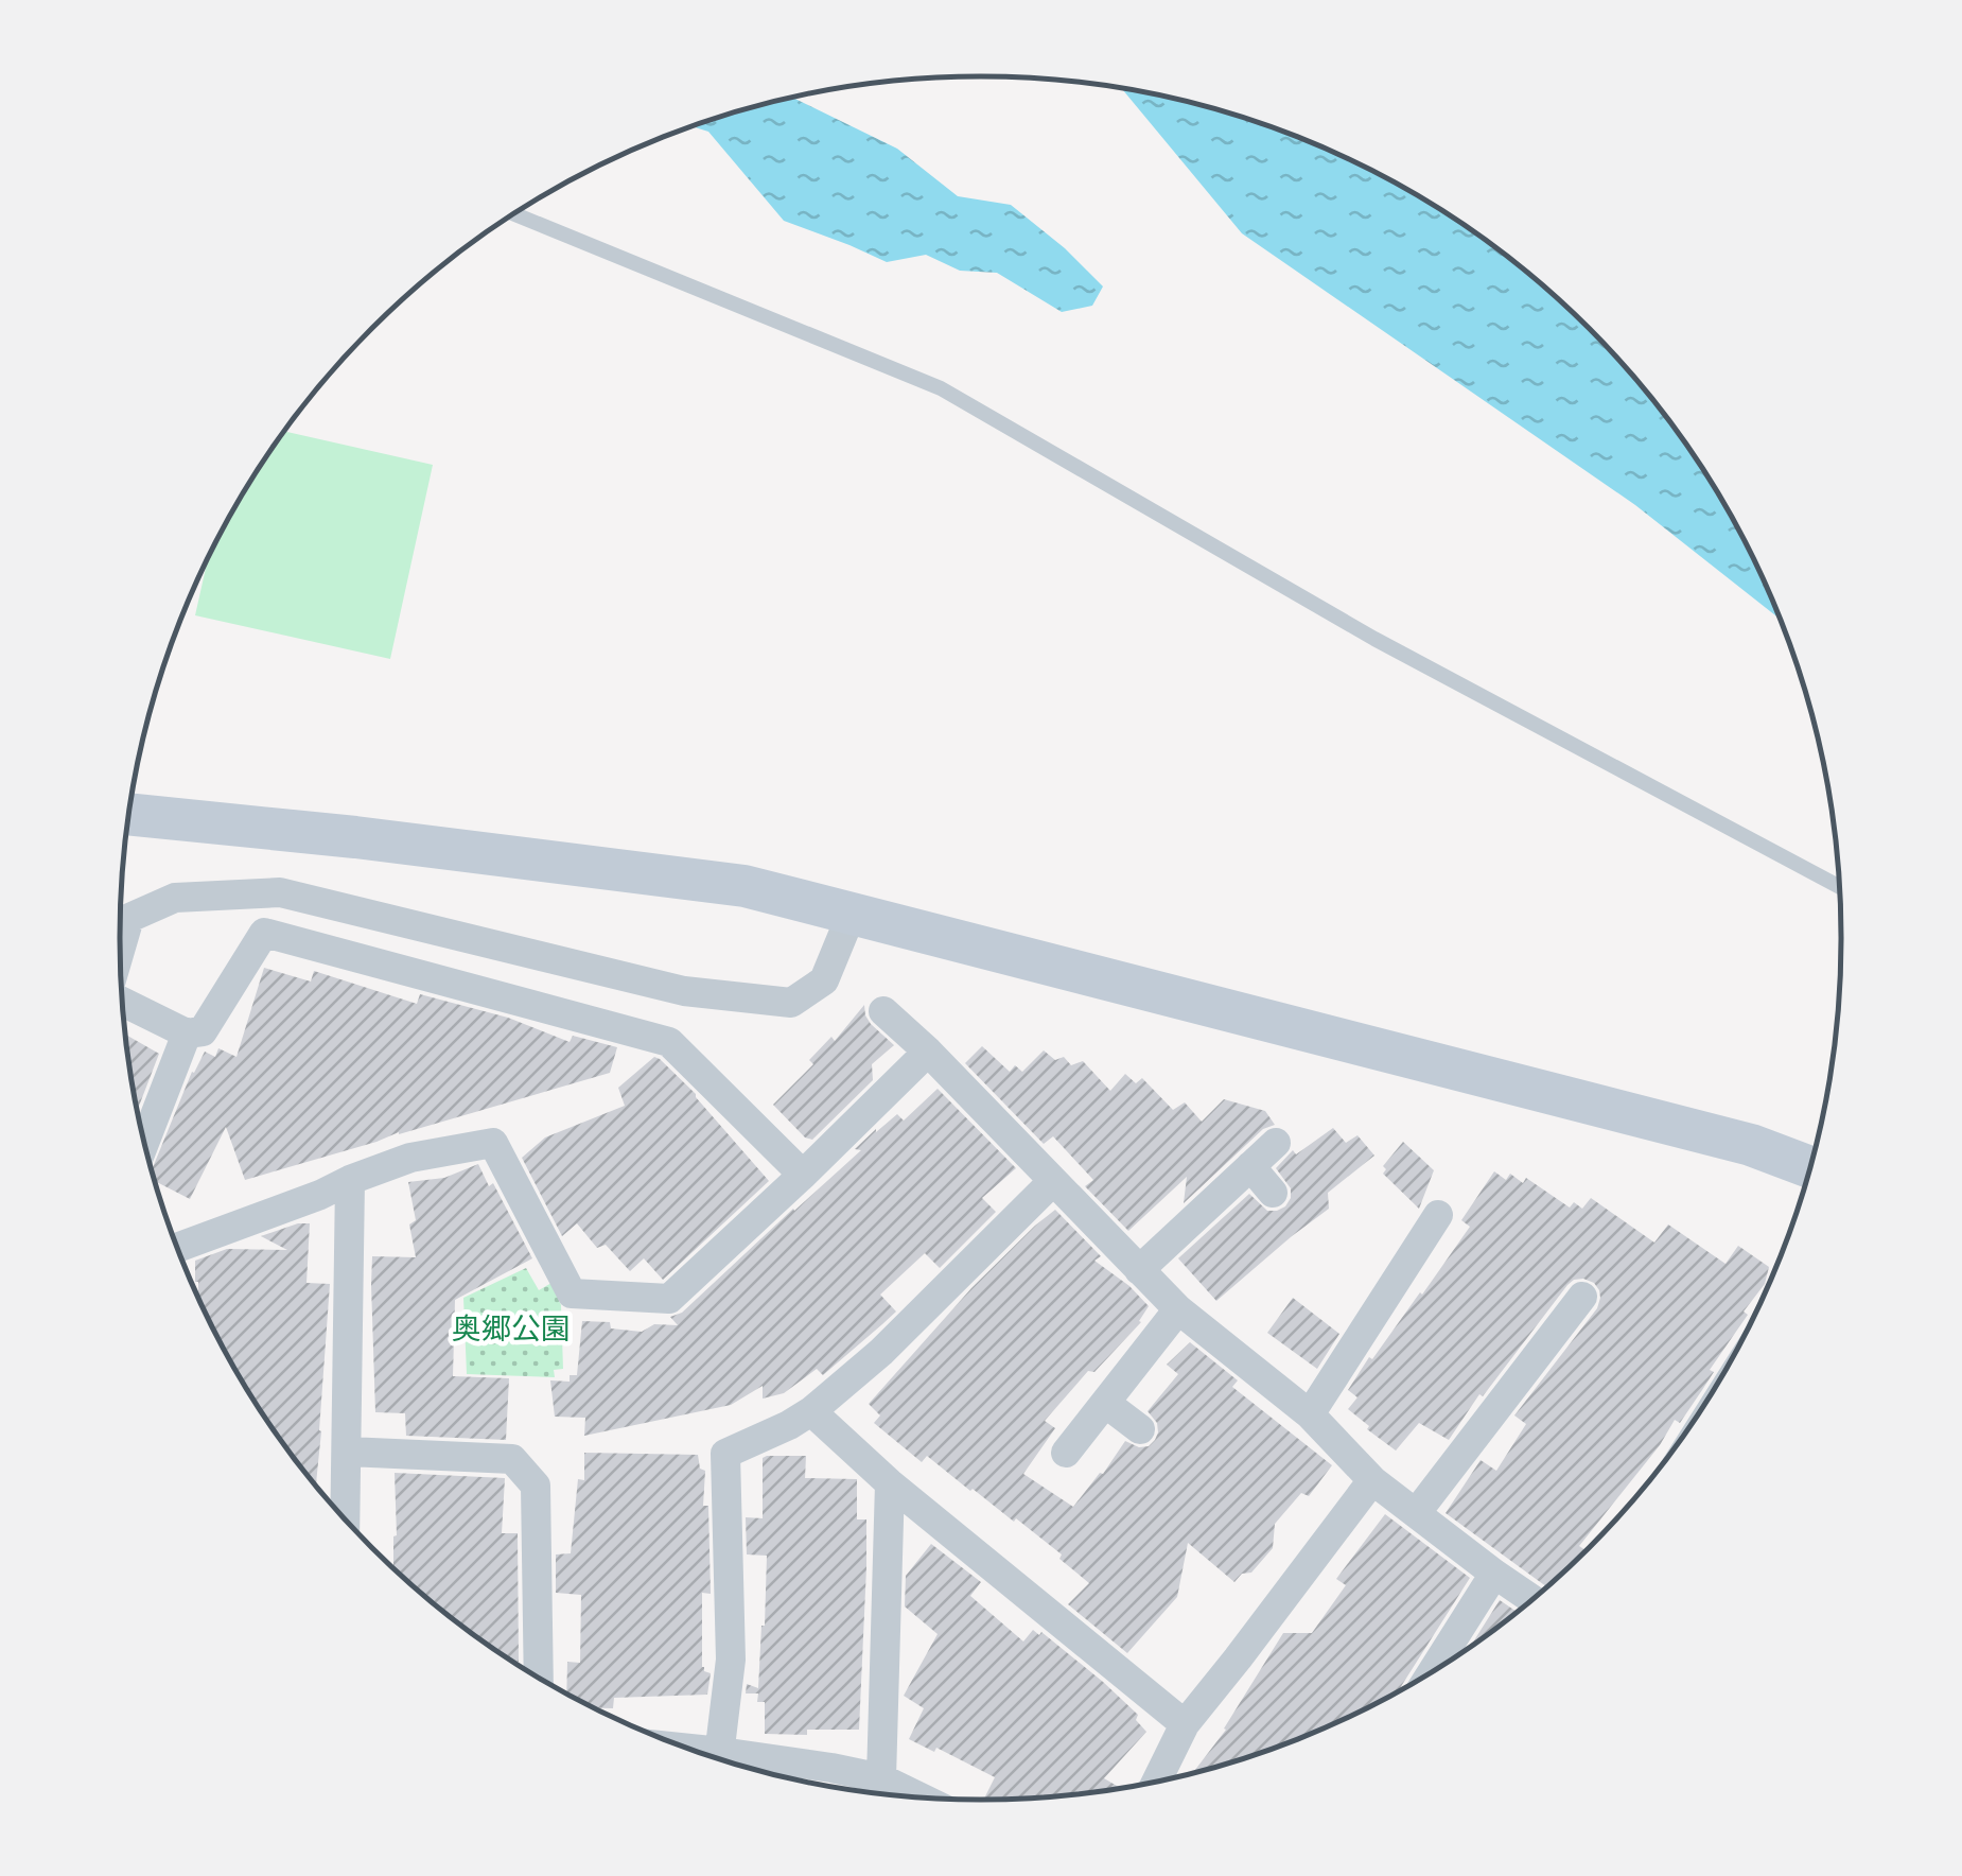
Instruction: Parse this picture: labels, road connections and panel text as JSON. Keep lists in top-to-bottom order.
{
  "parks": ["奥郷公園"]
}
